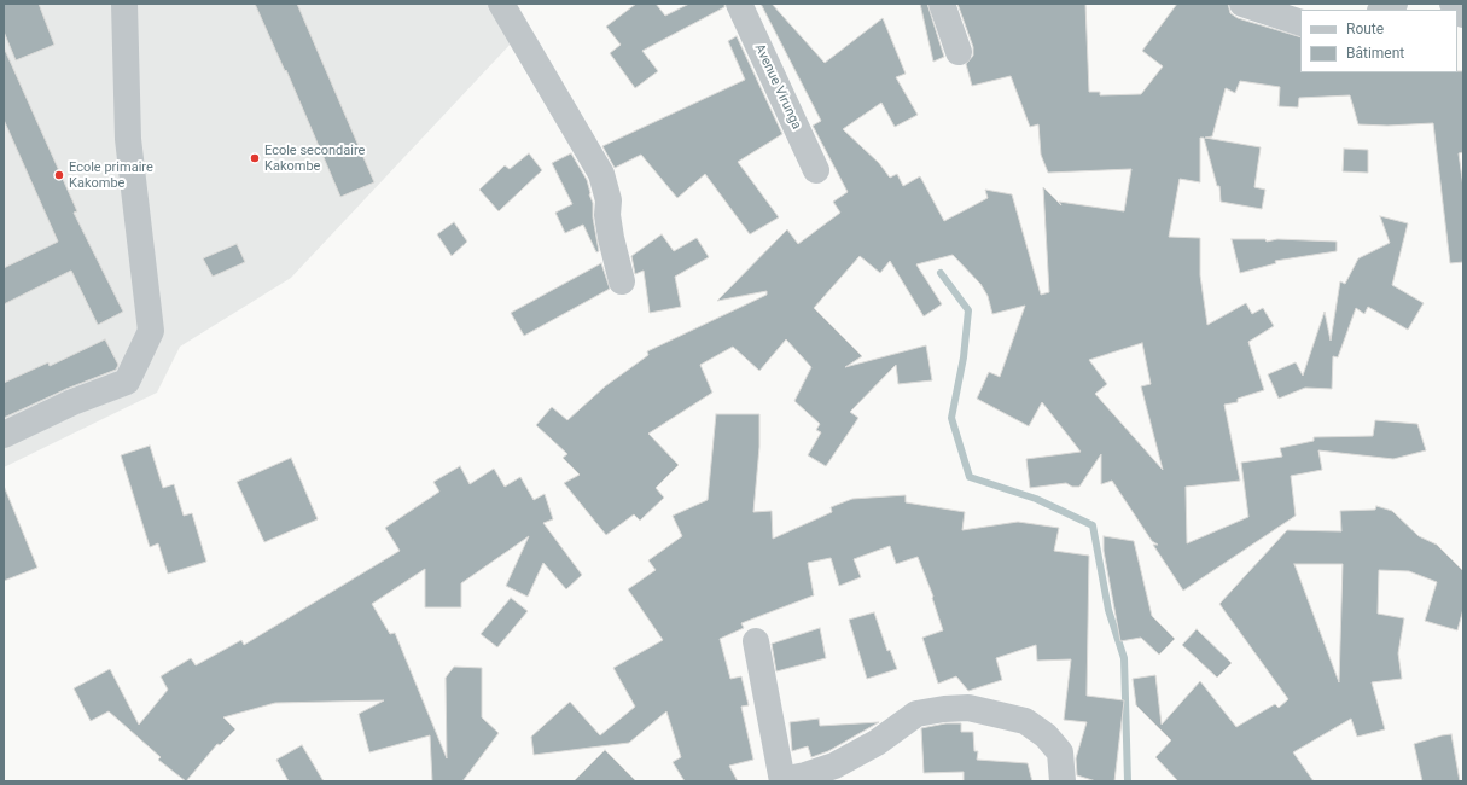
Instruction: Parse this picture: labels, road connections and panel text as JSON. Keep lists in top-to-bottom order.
{
  "streets": {
    "street": ["Avenue Virunga"]
  },
  "places": ["Ecole secondaire Kakombe", "Ecole primaire Kakombe"],
  "legend": ["Route", "Bâtiment"]
}
